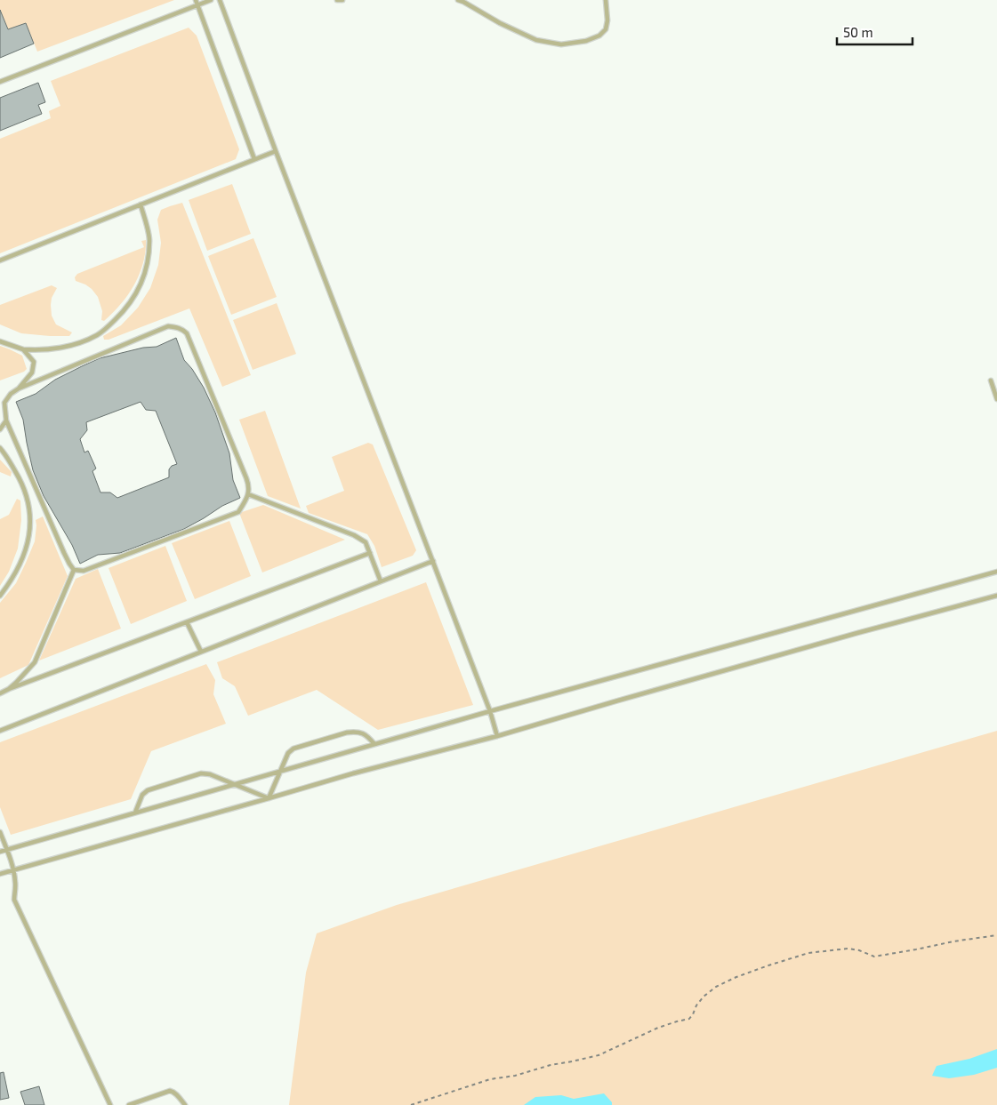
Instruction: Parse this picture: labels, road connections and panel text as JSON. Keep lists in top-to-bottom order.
{
  "scale_bar": "50 m"
}
